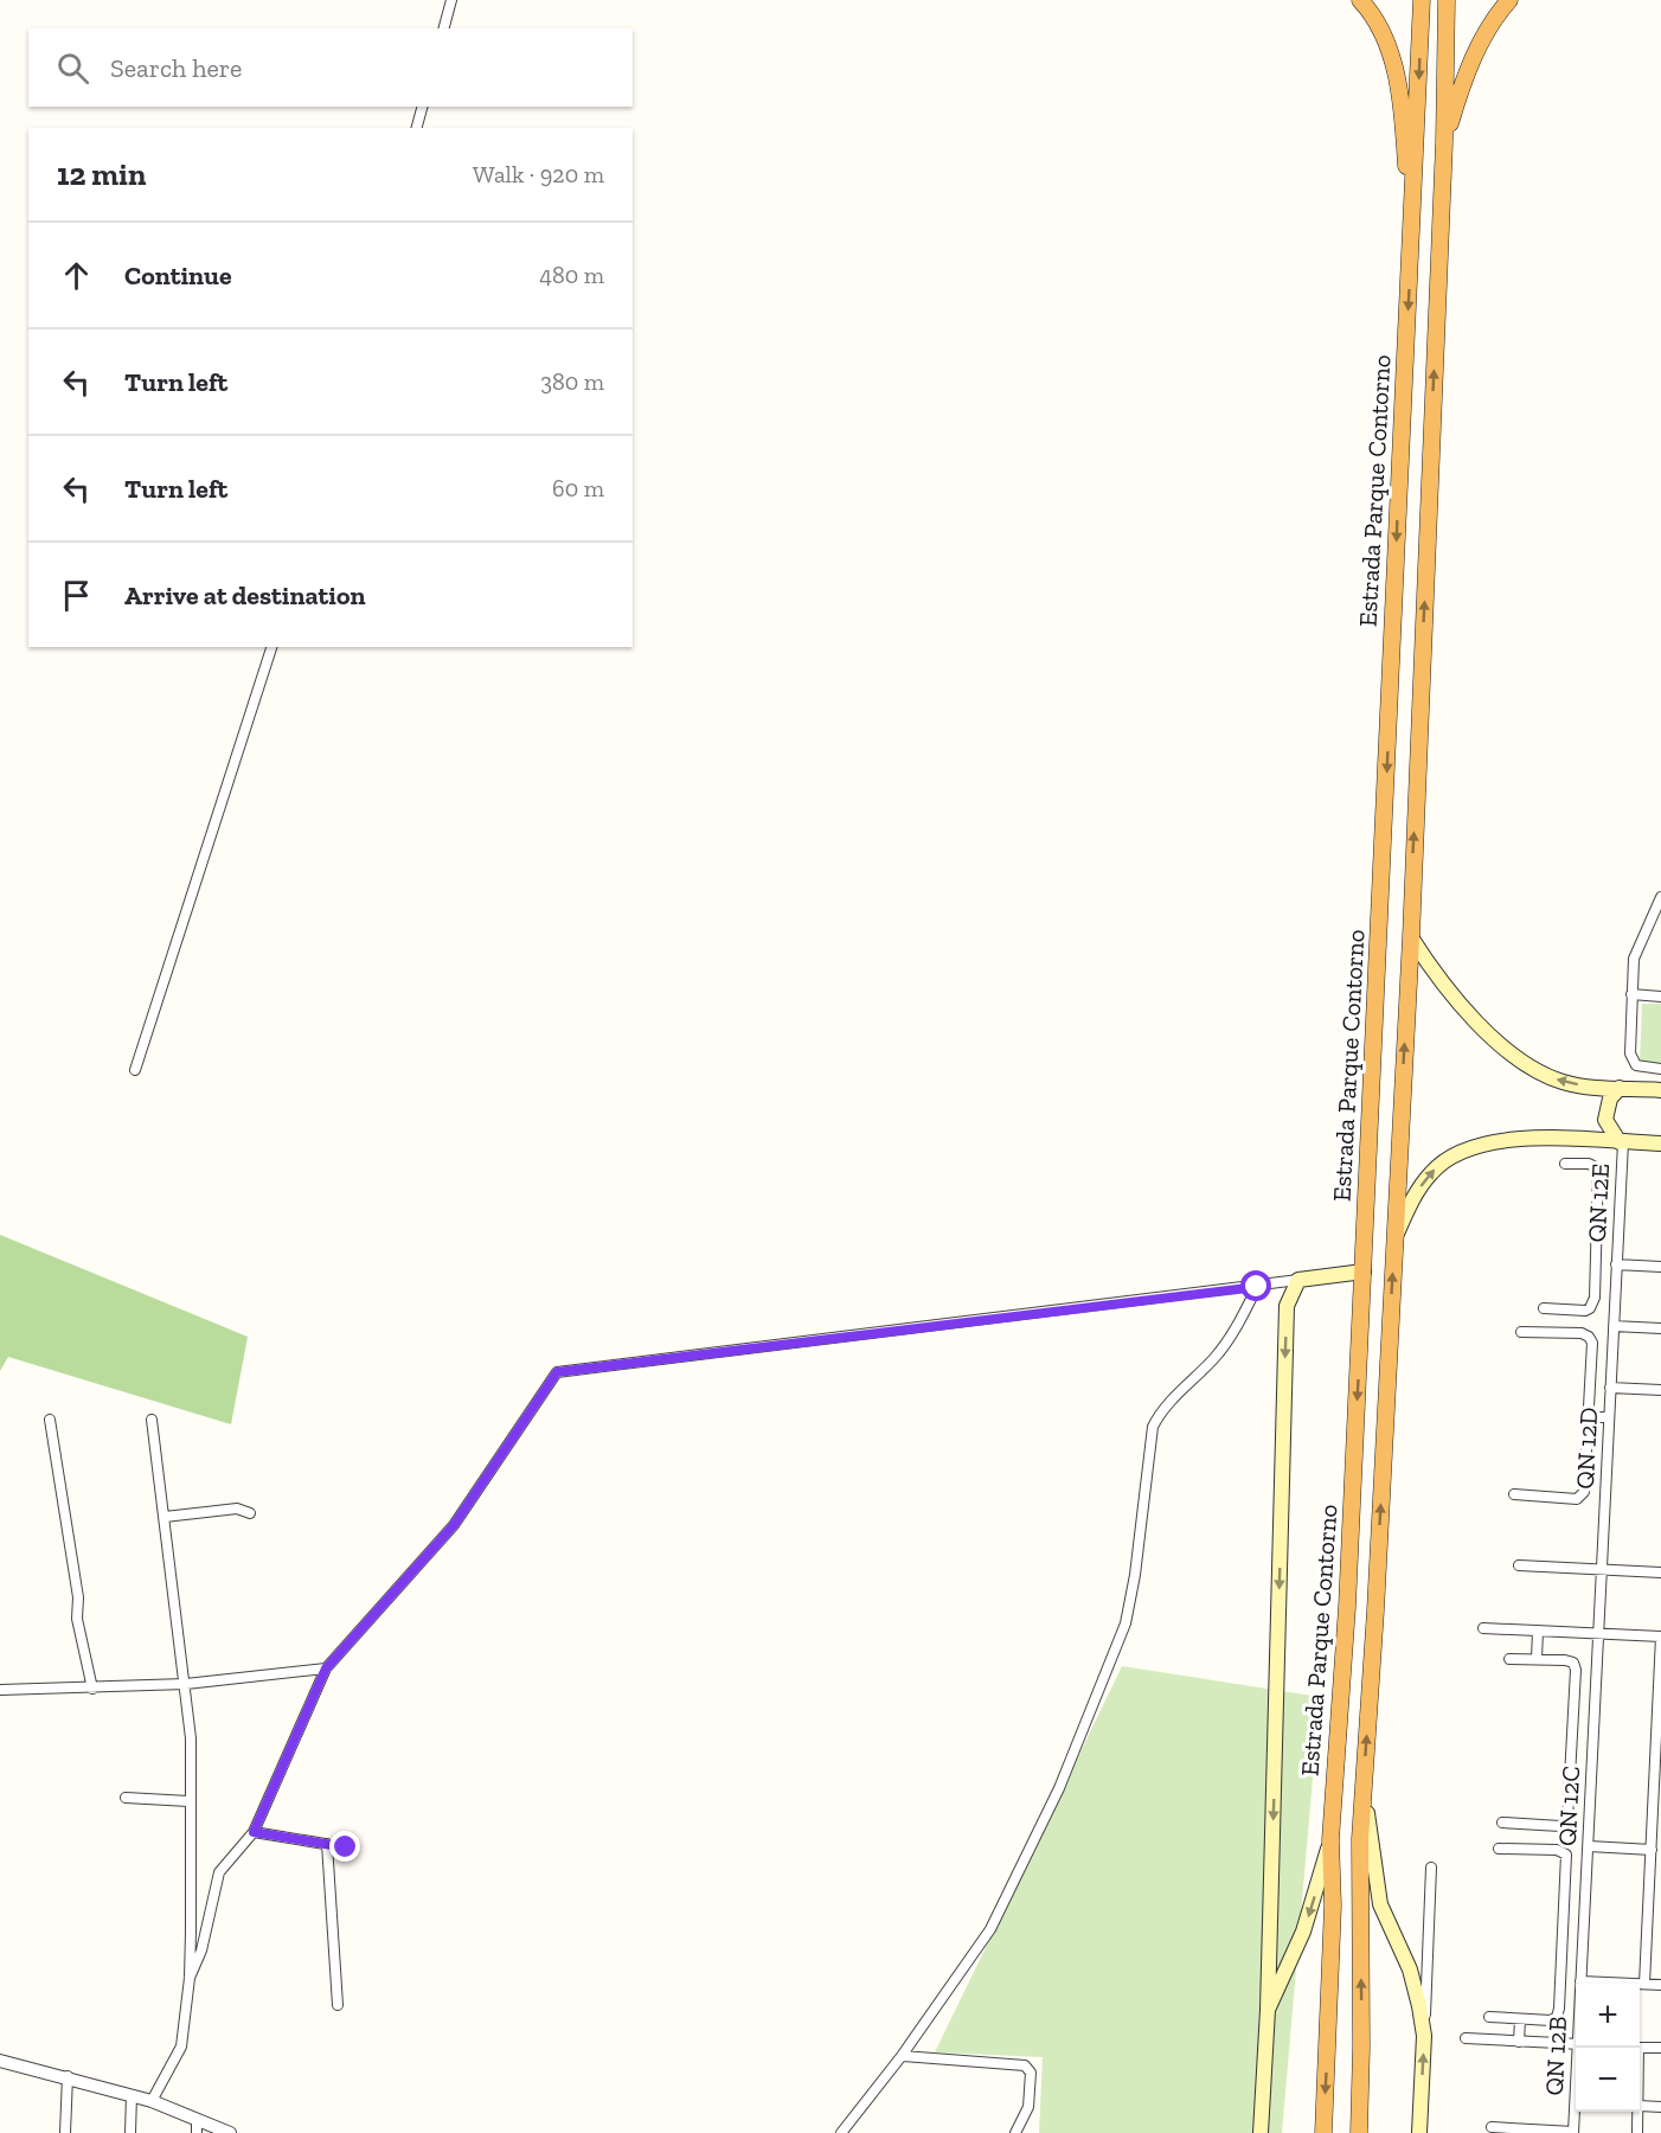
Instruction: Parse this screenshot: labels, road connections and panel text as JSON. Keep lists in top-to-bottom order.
{
  "streets": {
    "highway": ["Estrada Parque Contorno"],
    "street": [
      "QN 12E",
      "QN 12D",
      "QN 12C",
      "QN 12B"
    ]
  },
  "crossings": [
    ["QN 12E", "QN 12D"],
    ["QN 12D", "QN 12C"]
  ],
  "page": {
    "search": "Search here",
    "heading": ["12 min", "Walk · 920 m"],
    "list": [
      ["Continue", "480 m"],
      ["Turn left", "380 m"],
      ["Turn left", "60 m"],
      "Arrive at destination"
    ],
    "map_buttons": ["+", "−"]
  }
}
